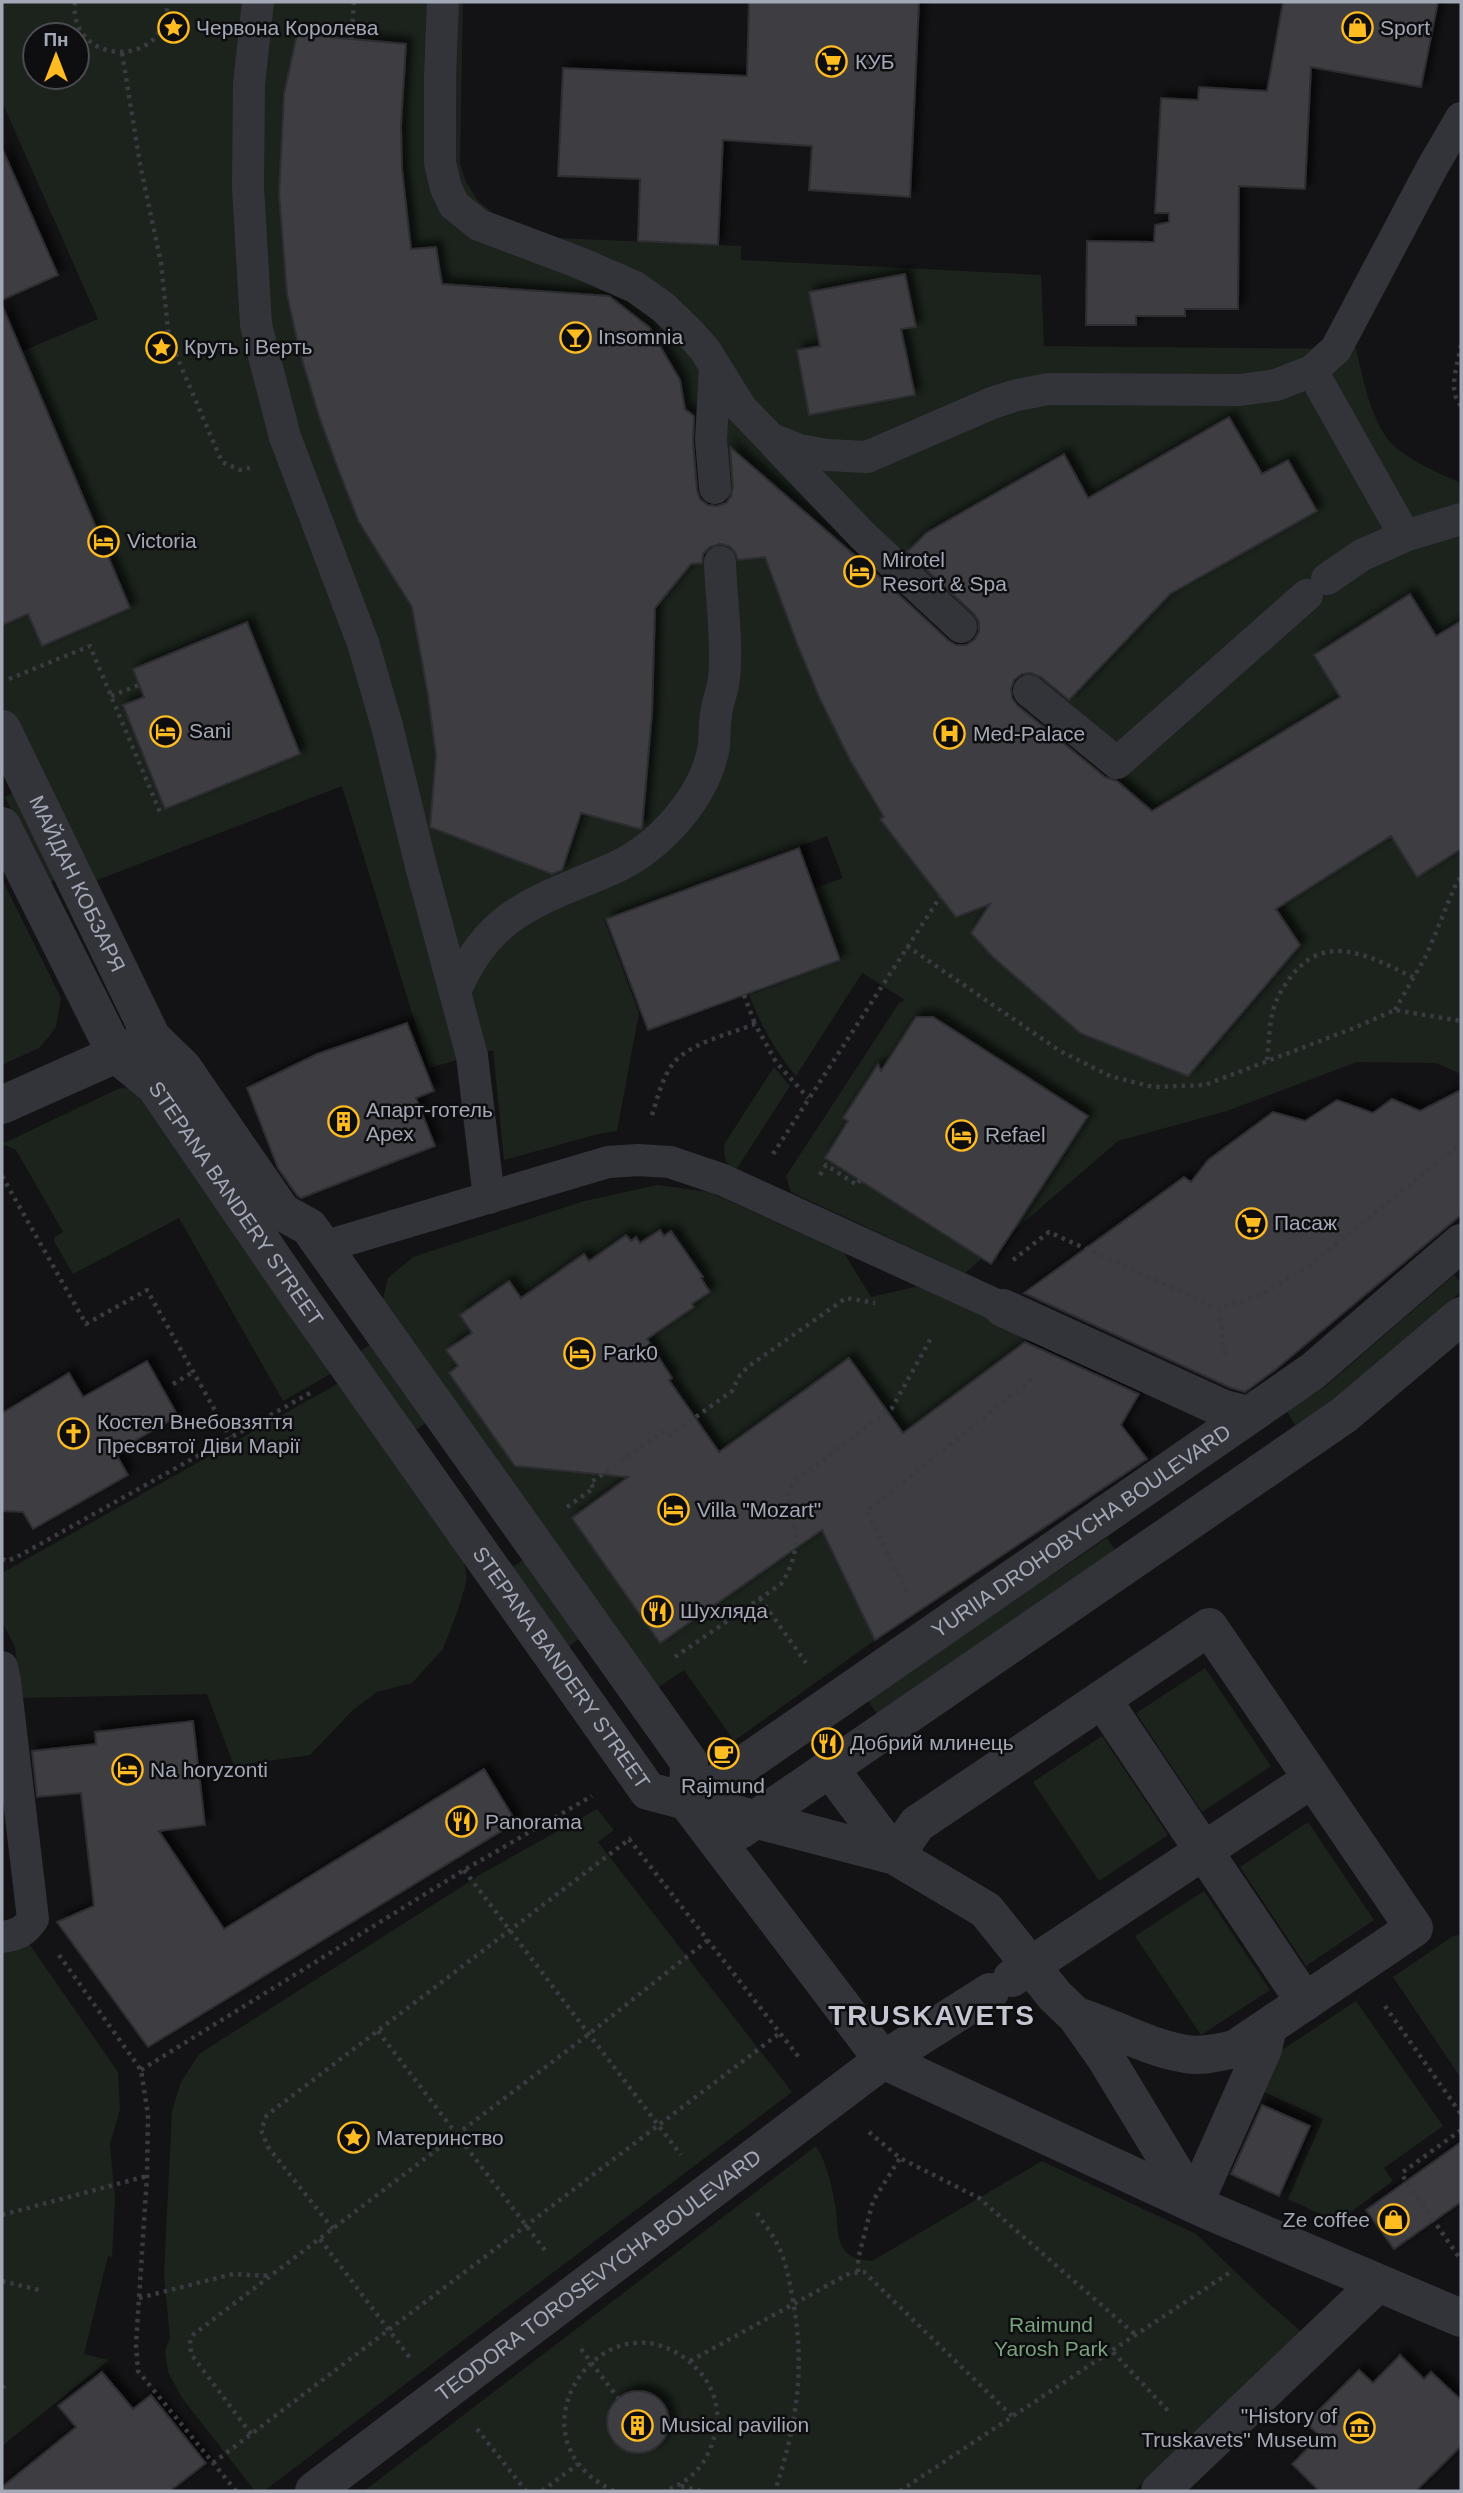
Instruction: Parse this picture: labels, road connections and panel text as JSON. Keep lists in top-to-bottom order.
{
  "streets": {
    "street": [
      "МАЙДАН КОБЗАРЯ",
      "STEPANA BANDERY STREET",
      "YURIIA DROHOBYCHA BOULEVARD",
      "TEODORA TOROSEVYCHA BOULEVARD"
    ]
  },
  "crossings": [
    ["МАЙДАН КОБЗАРЯ", "STEPANA BANDERY STREET"],
    ["STEPANA BANDERY STREET", "YURIIA DROHOBYCHA BOULEVARD"]
  ],
  "districts": ["TRUSKAVETS"],
  "parks": ["Raimund Yarosh Park"],
  "places": {
    "place": ["Червона Королева", "Круть і Верть", "Материнство"],
    "shop": ["Sport", "Ze coffee"],
    "supermarket": ["КУБ", "Пасаж"],
    "bar": ["Insomnia"],
    "hotel": [
      "Victoria",
      "Mirotel Resort & Spa",
      "Sani",
      "Refael",
      "Park0",
      "Villa \"Mozart\"",
      "Na horyzonti"
    ],
    "hospital": ["Med-Palace"],
    "building": ["Апарт-готель Apex", "Musical pavilion"],
    "church": ["Костел Внебовзяття Пресвятої Діви Марії"],
    "restaurant": ["Шухляда", "Добрий млинець", "Panorama"],
    "cafe": ["Rajmund"],
    "museum": ["\"History of Truskavets\" Museum"]
  },
  "north": "top"
}
